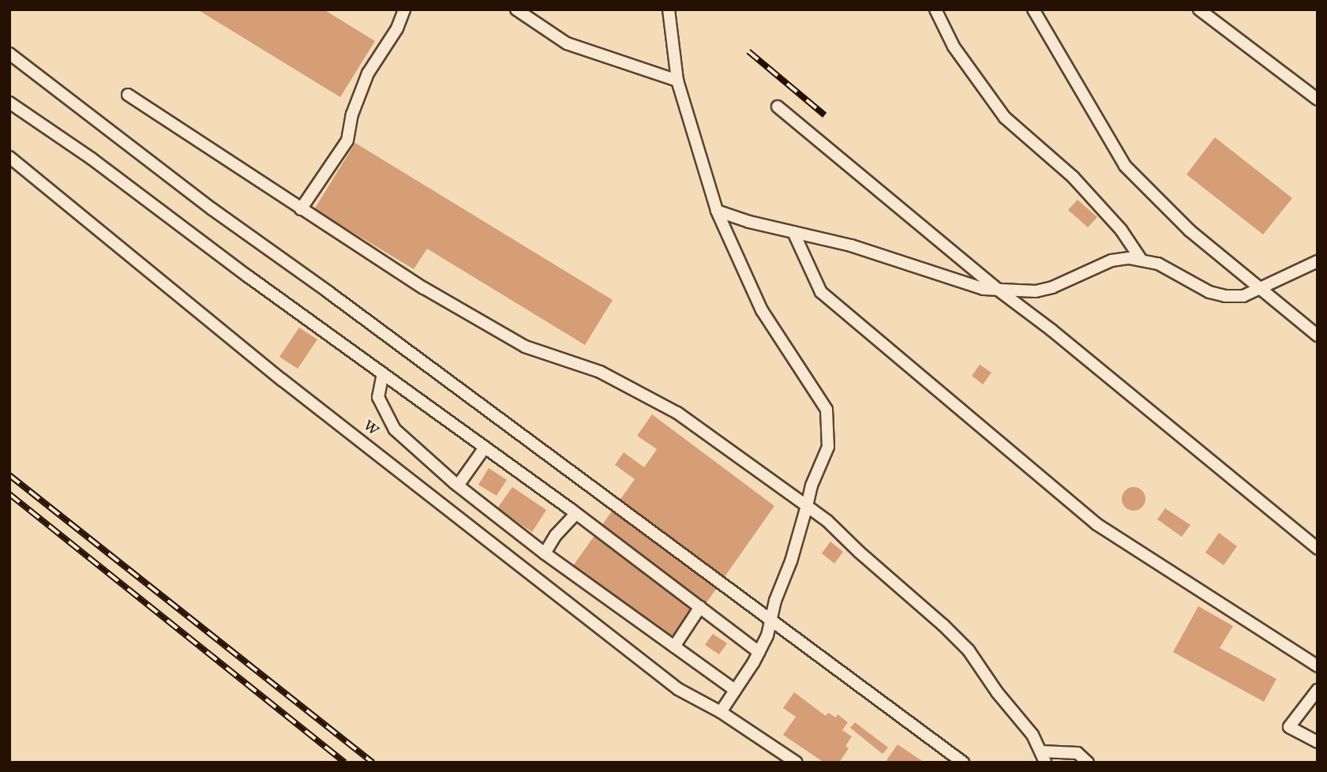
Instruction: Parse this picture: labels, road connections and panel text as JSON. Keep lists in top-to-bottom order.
{
  "streets": {
    "lane": ["w"]
  }
}
